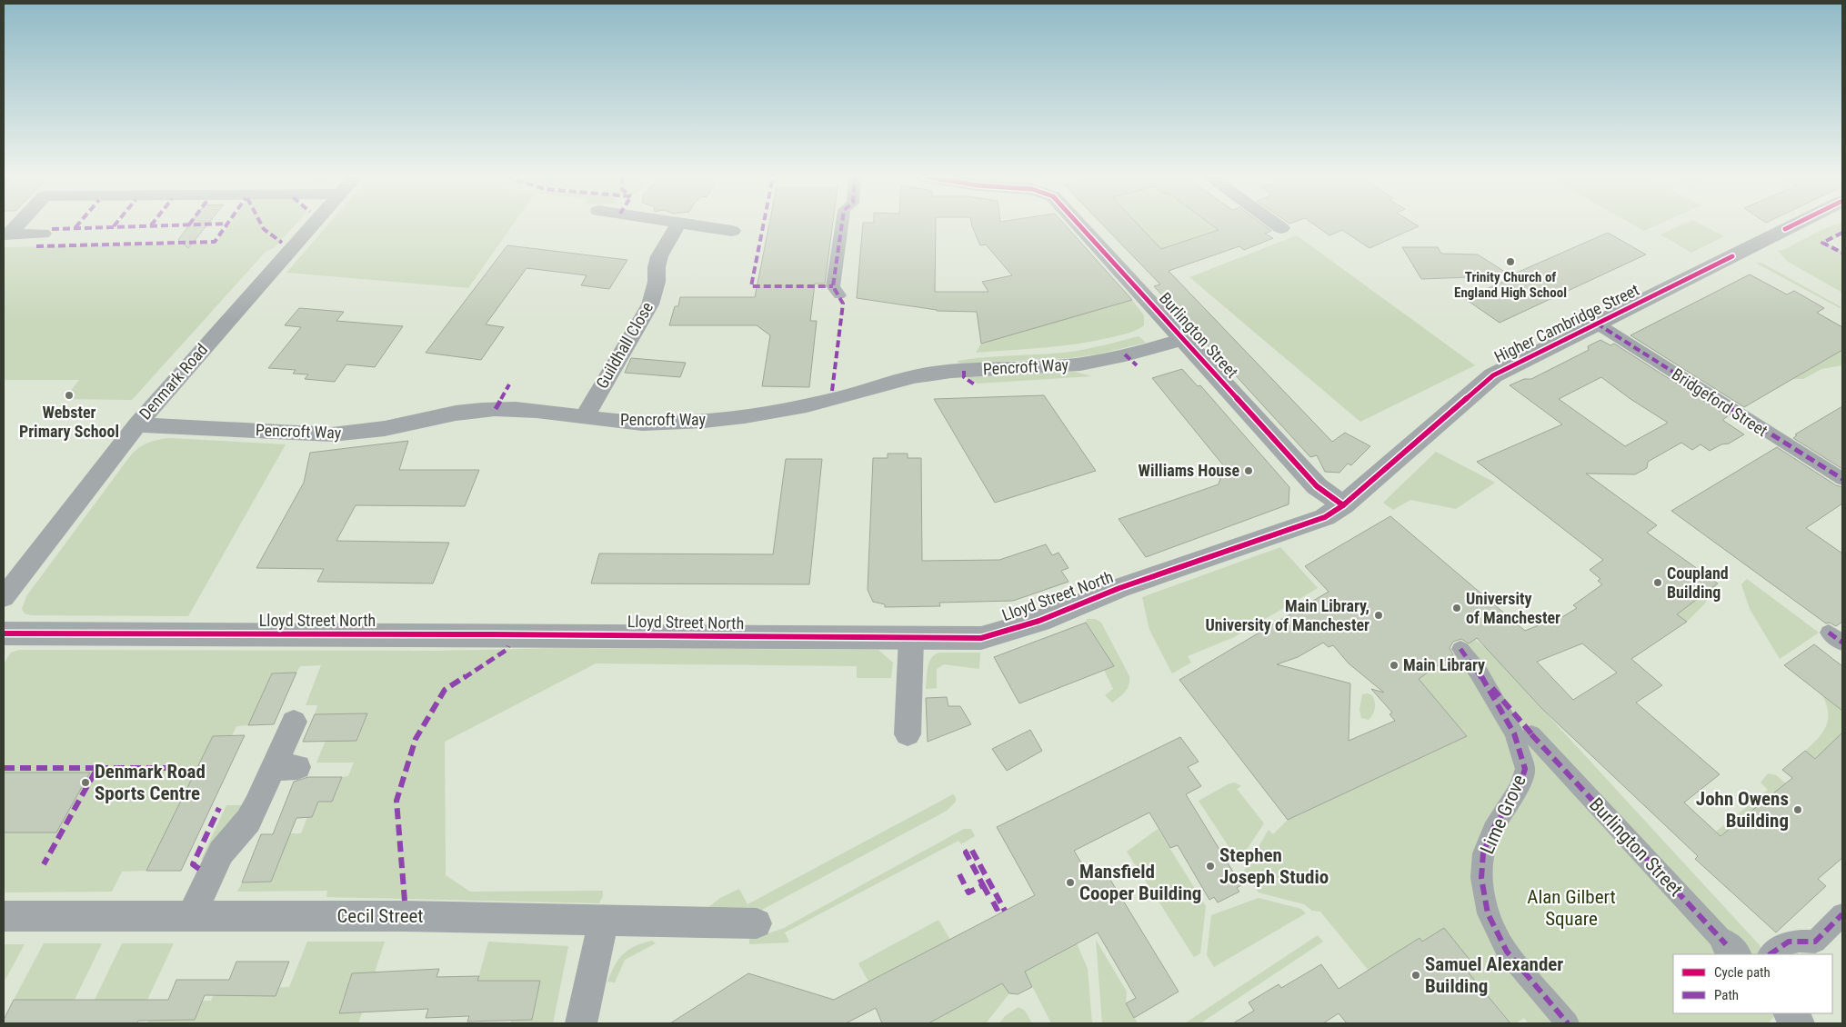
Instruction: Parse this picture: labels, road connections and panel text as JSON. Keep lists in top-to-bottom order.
{
  "streets": {
    "street": [
      "Higher Cambridge Street",
      "Burlington Street",
      "Guildhall Close",
      "Pencroft Way",
      "Denmark Road",
      "Bridgeford Street",
      "Lloyd Street North",
      "Lime Grove",
      "Cecil Street"
    ]
  },
  "crossings": [
    ["Higher Cambridge Street", "Burlington Street"],
    ["Higher Cambridge Street", "Bridgeford Street"],
    ["Higher Cambridge Street", "Lloyd Street North"],
    ["Burlington Street", "Pencroft Way"],
    ["Burlington Street", "Lloyd Street North"],
    ["Burlington Street", "Lime Grove"],
    ["Guildhall Close", "Pencroft Way"],
    ["Pencroft Way", "Denmark Road"]
  ],
  "parks": ["Alan Gilbert Square"],
  "places": [
    "Trinity Church of England High School",
    "Webster Primary School",
    "Williams House",
    "Coupland Building",
    "University of Manchester",
    "Main Library, University of Manchester",
    "Main Library",
    "Denmark Road Sports Centre",
    "John Owens Building",
    "Stephen Joseph Studio",
    "Mansfield Cooper Building",
    "Samuel Alexander Building"
  ],
  "legend": ["Cycle path", "Path"]
}
